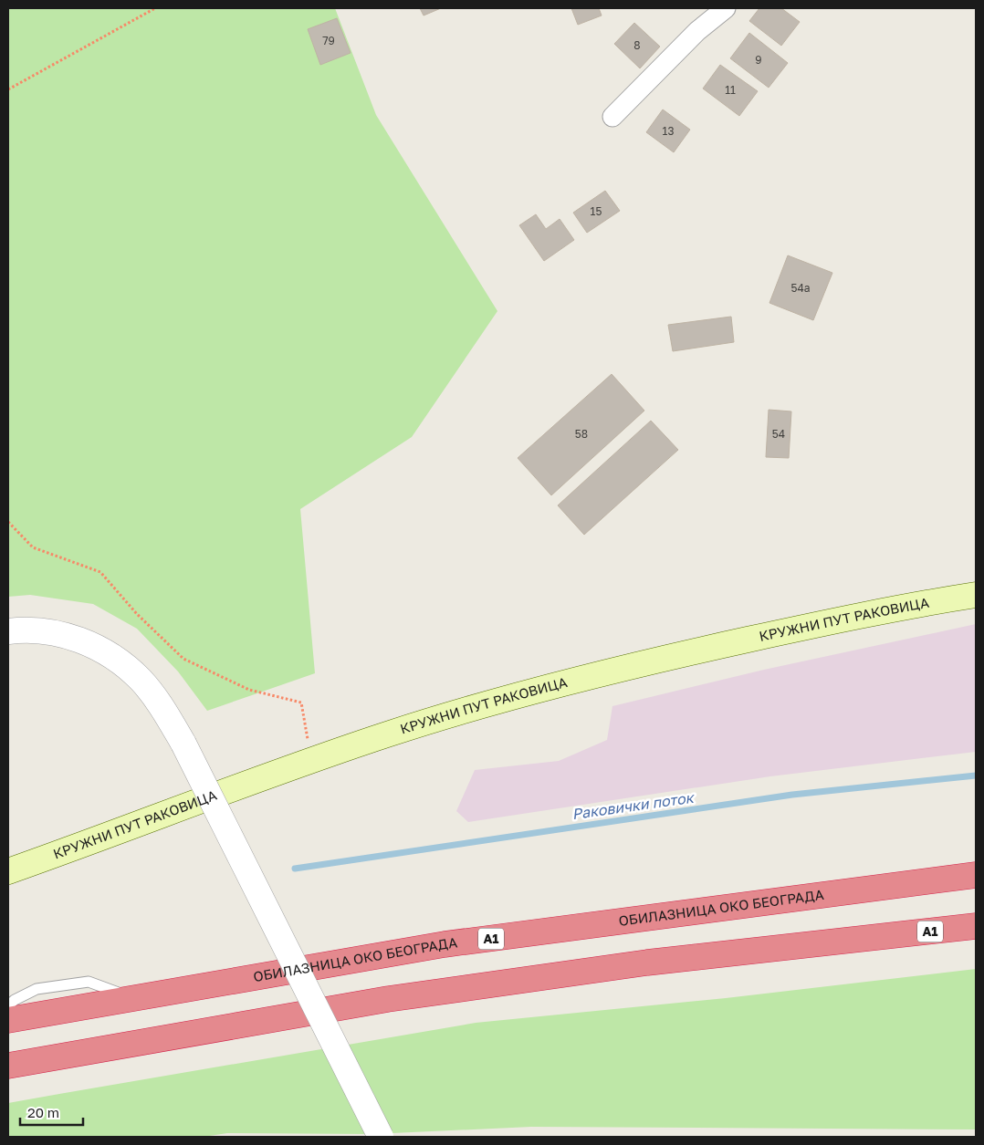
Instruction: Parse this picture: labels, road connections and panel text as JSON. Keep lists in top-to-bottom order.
{
  "streets": {
    "highway": ["ОБИЛАЗНИЦА ОКО БЕОГРАДА", "A1"],
    "main road": ["КРУЖНИ ПУТ РАКОВИЦА"]
  },
  "water": ["Раковички поток"],
  "house_numbers": [
    "79",
    "8",
    "9",
    "11",
    "13",
    "15",
    "54a",
    "58",
    "54"
  ],
  "scale_bar": "20 m"
}
